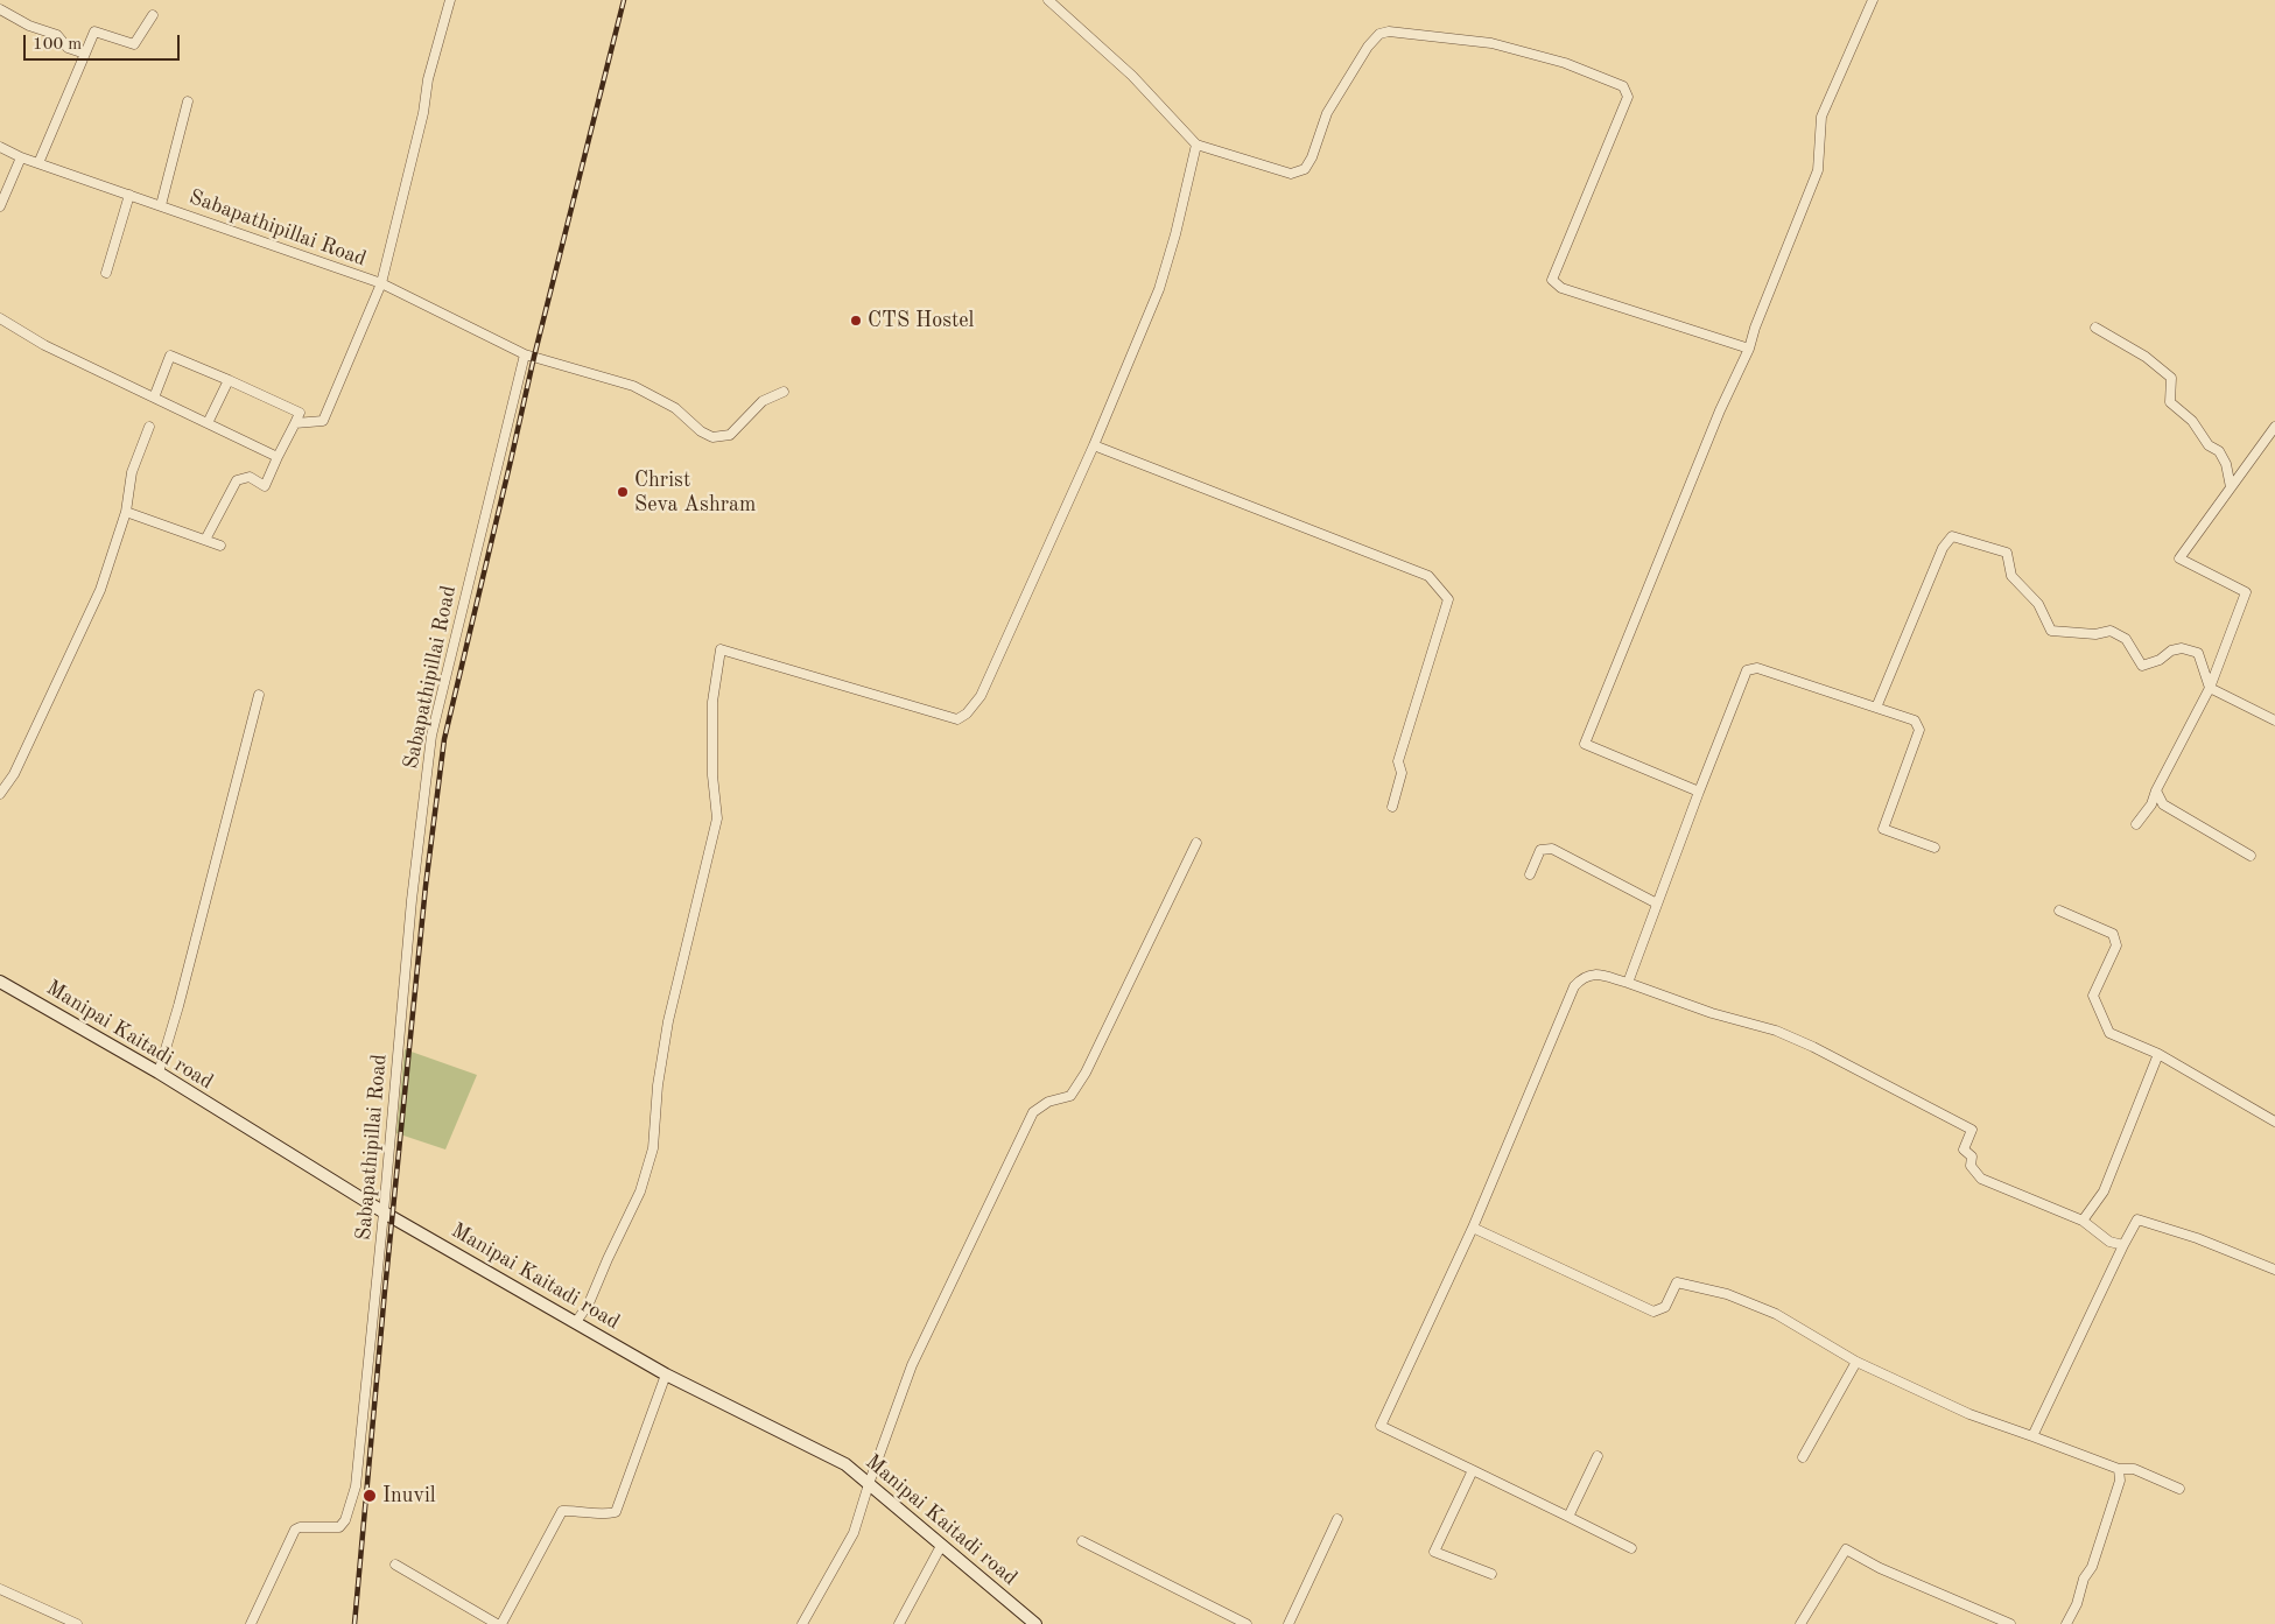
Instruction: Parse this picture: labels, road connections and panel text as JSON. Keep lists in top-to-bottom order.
{
  "streets": {
    "main road": ["Manipai Kaitadi road"],
    "street": ["Sabapathipillai Road"]
  },
  "crossings": [
    ["Sabapathipillai Road", "Manipai Kaitadi road"]
  ],
  "places": ["CTS Hostel", "Christ Seva Ashram", "Inuvil"],
  "scale_bar": "100 m"
}
